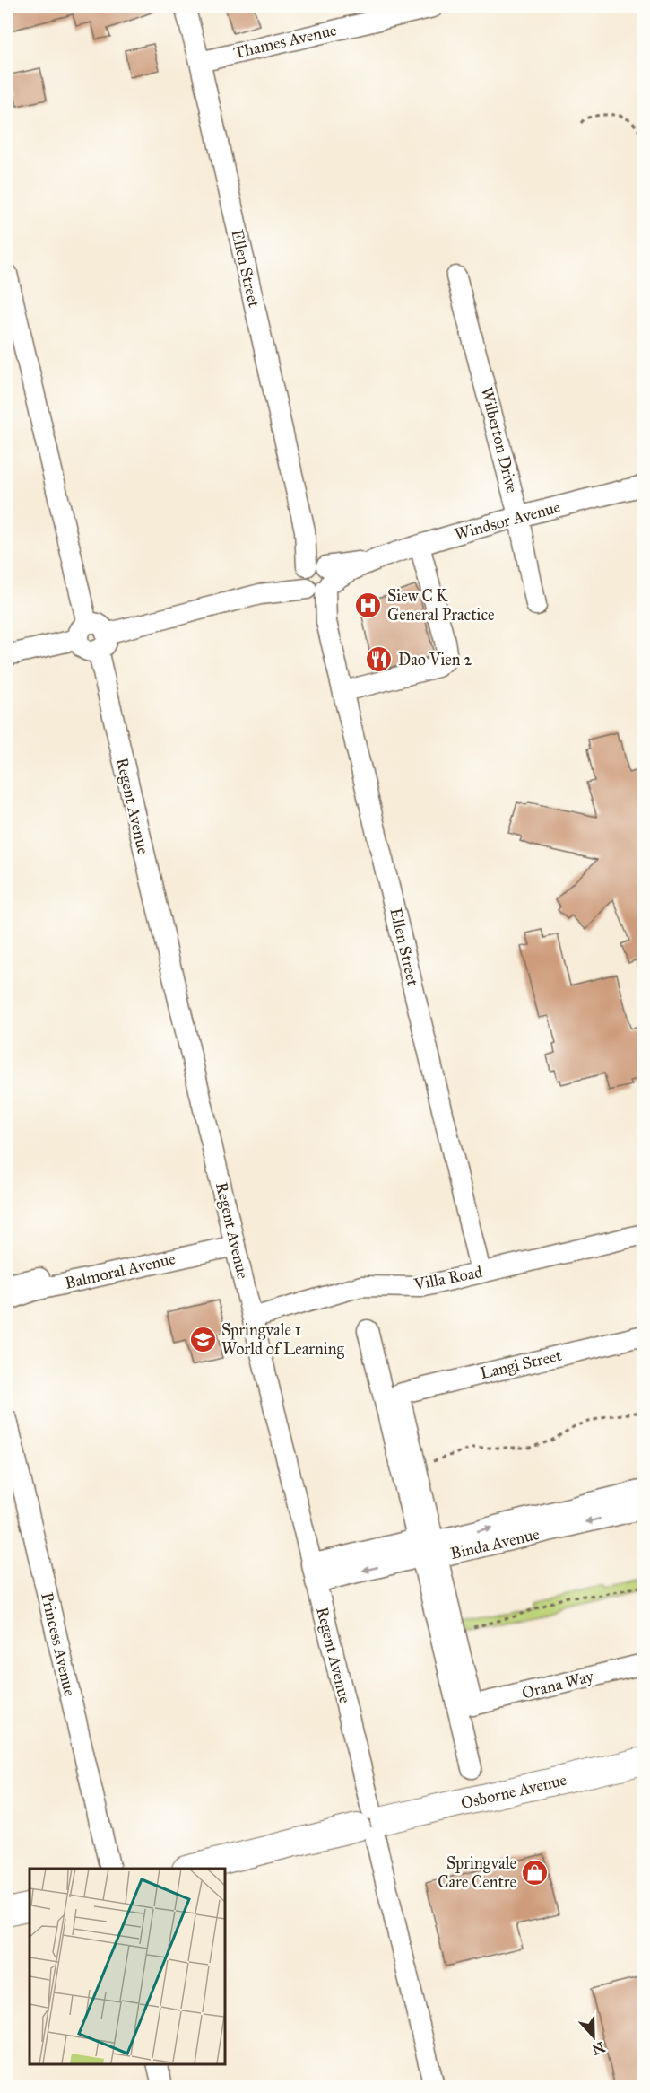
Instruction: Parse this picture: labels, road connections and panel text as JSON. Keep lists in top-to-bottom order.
{
  "streets": {
    "main road": ["Osborne Avenue"],
    "street": [
      "Thames Avenue",
      "Ellen Street",
      "Wilberton Drive",
      "Windsor Avenue",
      "Regent Avenue",
      "Balmoral Avenue",
      "Villa Road",
      "Langi Street",
      "Binda Avenue",
      "Princess Avenue",
      "Orana Way"
    ]
  },
  "crossings": [
    ["Thames Avenue", "Ellen Street"],
    ["Ellen Street", "Windsor Avenue"],
    ["Ellen Street", "Villa Road"],
    ["Wilberton Drive", "Windsor Avenue"],
    ["Windsor Avenue", "Regent Avenue"],
    ["Regent Avenue", "Balmoral Avenue"],
    ["Regent Avenue", "Villa Road"],
    ["Regent Avenue", "Binda Avenue"],
    ["Regent Avenue", "Osborne Avenue"]
  ],
  "places": {
    "hospital": ["Siew C K General Practice"],
    "restaurant": ["Dao Vien 2"],
    "school or university": ["Springvale 1 World of Learning"],
    "shop": ["Springvale Care Centre"]
  },
  "north": "bottom"
}
